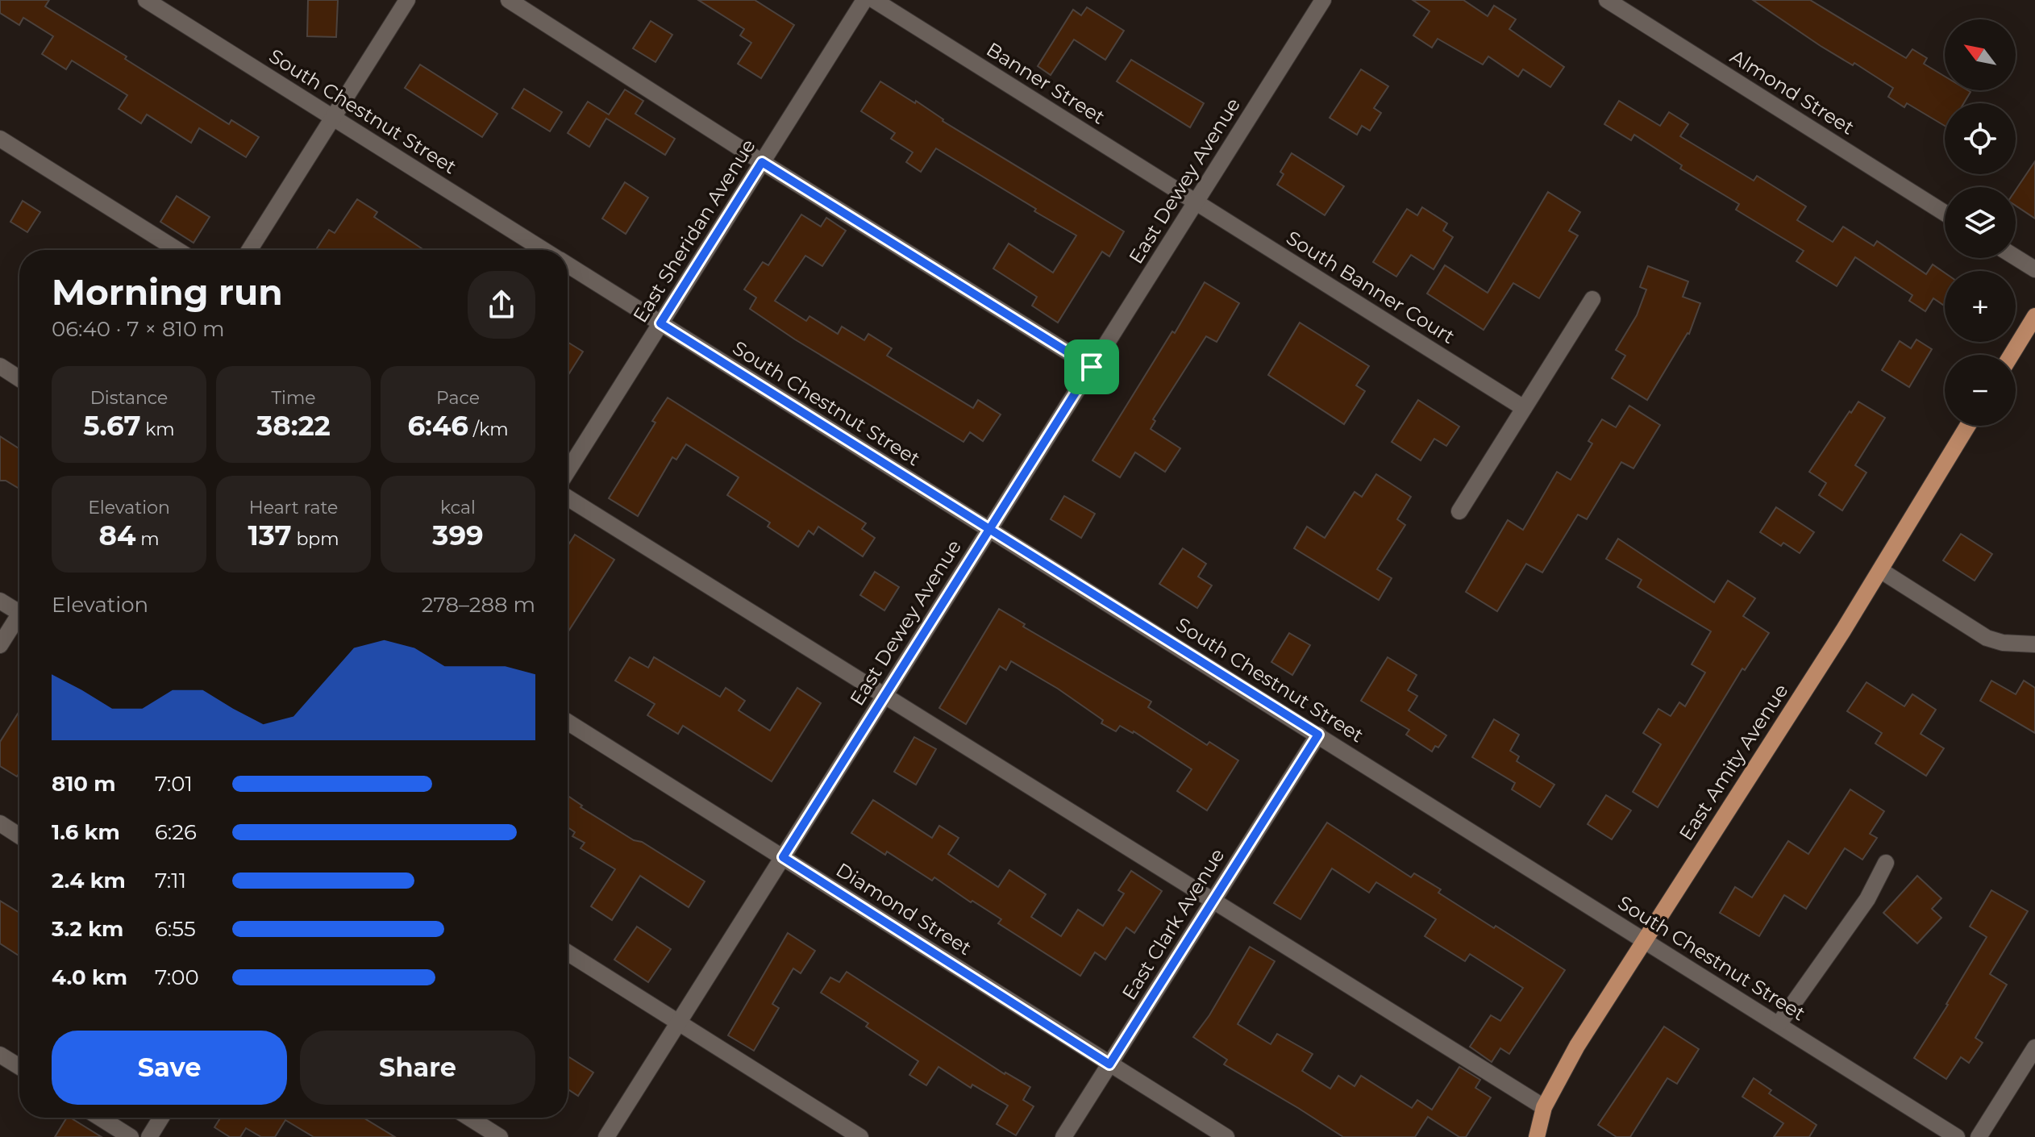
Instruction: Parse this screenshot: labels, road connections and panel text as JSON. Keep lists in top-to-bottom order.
{
  "streets": {
    "main road": ["East Amity Avenue"],
    "street": [
      "Banner Street",
      "Almond Street",
      "South Chestnut Street",
      "East Dewey Avenue",
      "East Sheridan Avenue",
      "South Banner Court",
      "Diamond Street",
      "East Clark Avenue"
    ]
  },
  "crossings": [
    ["Banner Street", "East Dewey Avenue"],
    ["Banner Street", "South Banner Court"],
    ["South Chestnut Street", "East Dewey Avenue"],
    ["South Chestnut Street", "East Sheridan Avenue"],
    ["South Chestnut Street", "East Amity Avenue"],
    ["South Chestnut Street", "East Clark Avenue"],
    ["East Dewey Avenue", "South Banner Court"],
    ["East Dewey Avenue", "Diamond Street"],
    ["Diamond Street", "East Clark Avenue"]
  ],
  "north": "top left",
  "page": {
    "map_buttons": ["+", "−"],
    "heading": ["Morning run", "06:40 · 7 × 810 m"],
    "stats": [
      ["Distance", "5.67 km"],
      ["Time", "38:22"],
      ["Pace", "6:46 /km"],
      ["Elevation", "84 m"],
      ["Heart rate", "137 bpm"],
      ["kcal", "399"]
    ],
    "chart": ["Elevation", "278–288 m"],
    "list": [
      {
        "name": "810 m",
        "note": "7:01"
      },
      {
        "name": "1.6 km",
        "note": "6:26"
      },
      {
        "name": "2.4 km",
        "note": "7:11"
      },
      {
        "name": "3.2 km",
        "note": "6:55"
      },
      {
        "name": "4.0 km",
        "note": "7:00"
      }
    ],
    "buttons": ["Save", "Share"]
  }
}
